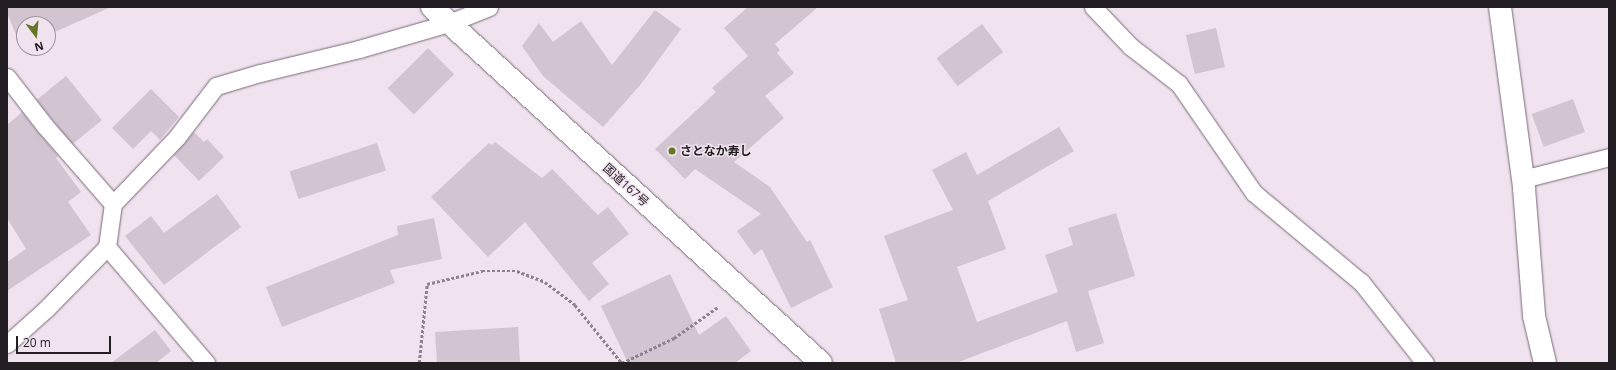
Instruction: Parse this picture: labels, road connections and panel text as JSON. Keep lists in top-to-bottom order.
{
  "streets": {
    "street": ["国道167号"]
  },
  "places": ["さとなか寿し"],
  "scale_bar": "20 m",
  "north": "bottom"
}
